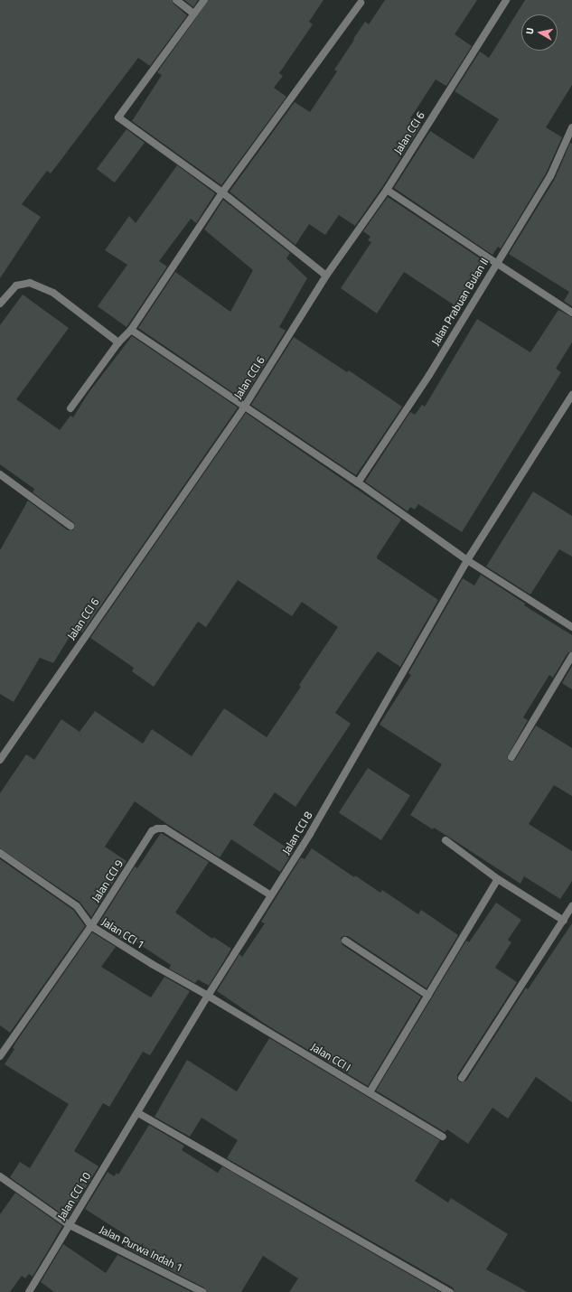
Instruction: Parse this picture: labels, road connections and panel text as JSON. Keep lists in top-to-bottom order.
{
  "streets": {
    "street": [
      "Jalan CCI 6",
      "Jalan Prabuan Bulan II",
      "Jalan CCI 8",
      "Jalan CCI 9",
      "Jalan CCI 1",
      "Jalan CCI I",
      "Jalan CCI 10",
      "Jalan Purwa Indah 1"
    ]
  },
  "crossings": [
    ["Jalan CCI 8", "Jalan CCI 9"],
    ["Jalan CCI 8", "Jalan CCI 1"],
    ["Jalan CCI 8", "Jalan CCI I"],
    ["Jalan CCI 8", "Jalan CCI 10"],
    ["Jalan CCI 9", "Jalan CCI 1"],
    ["Jalan CCI 1", "Jalan CCI I"],
    ["Jalan CCI 10", "Jalan Purwa Indah 1"]
  ],
  "north": "left"
}
